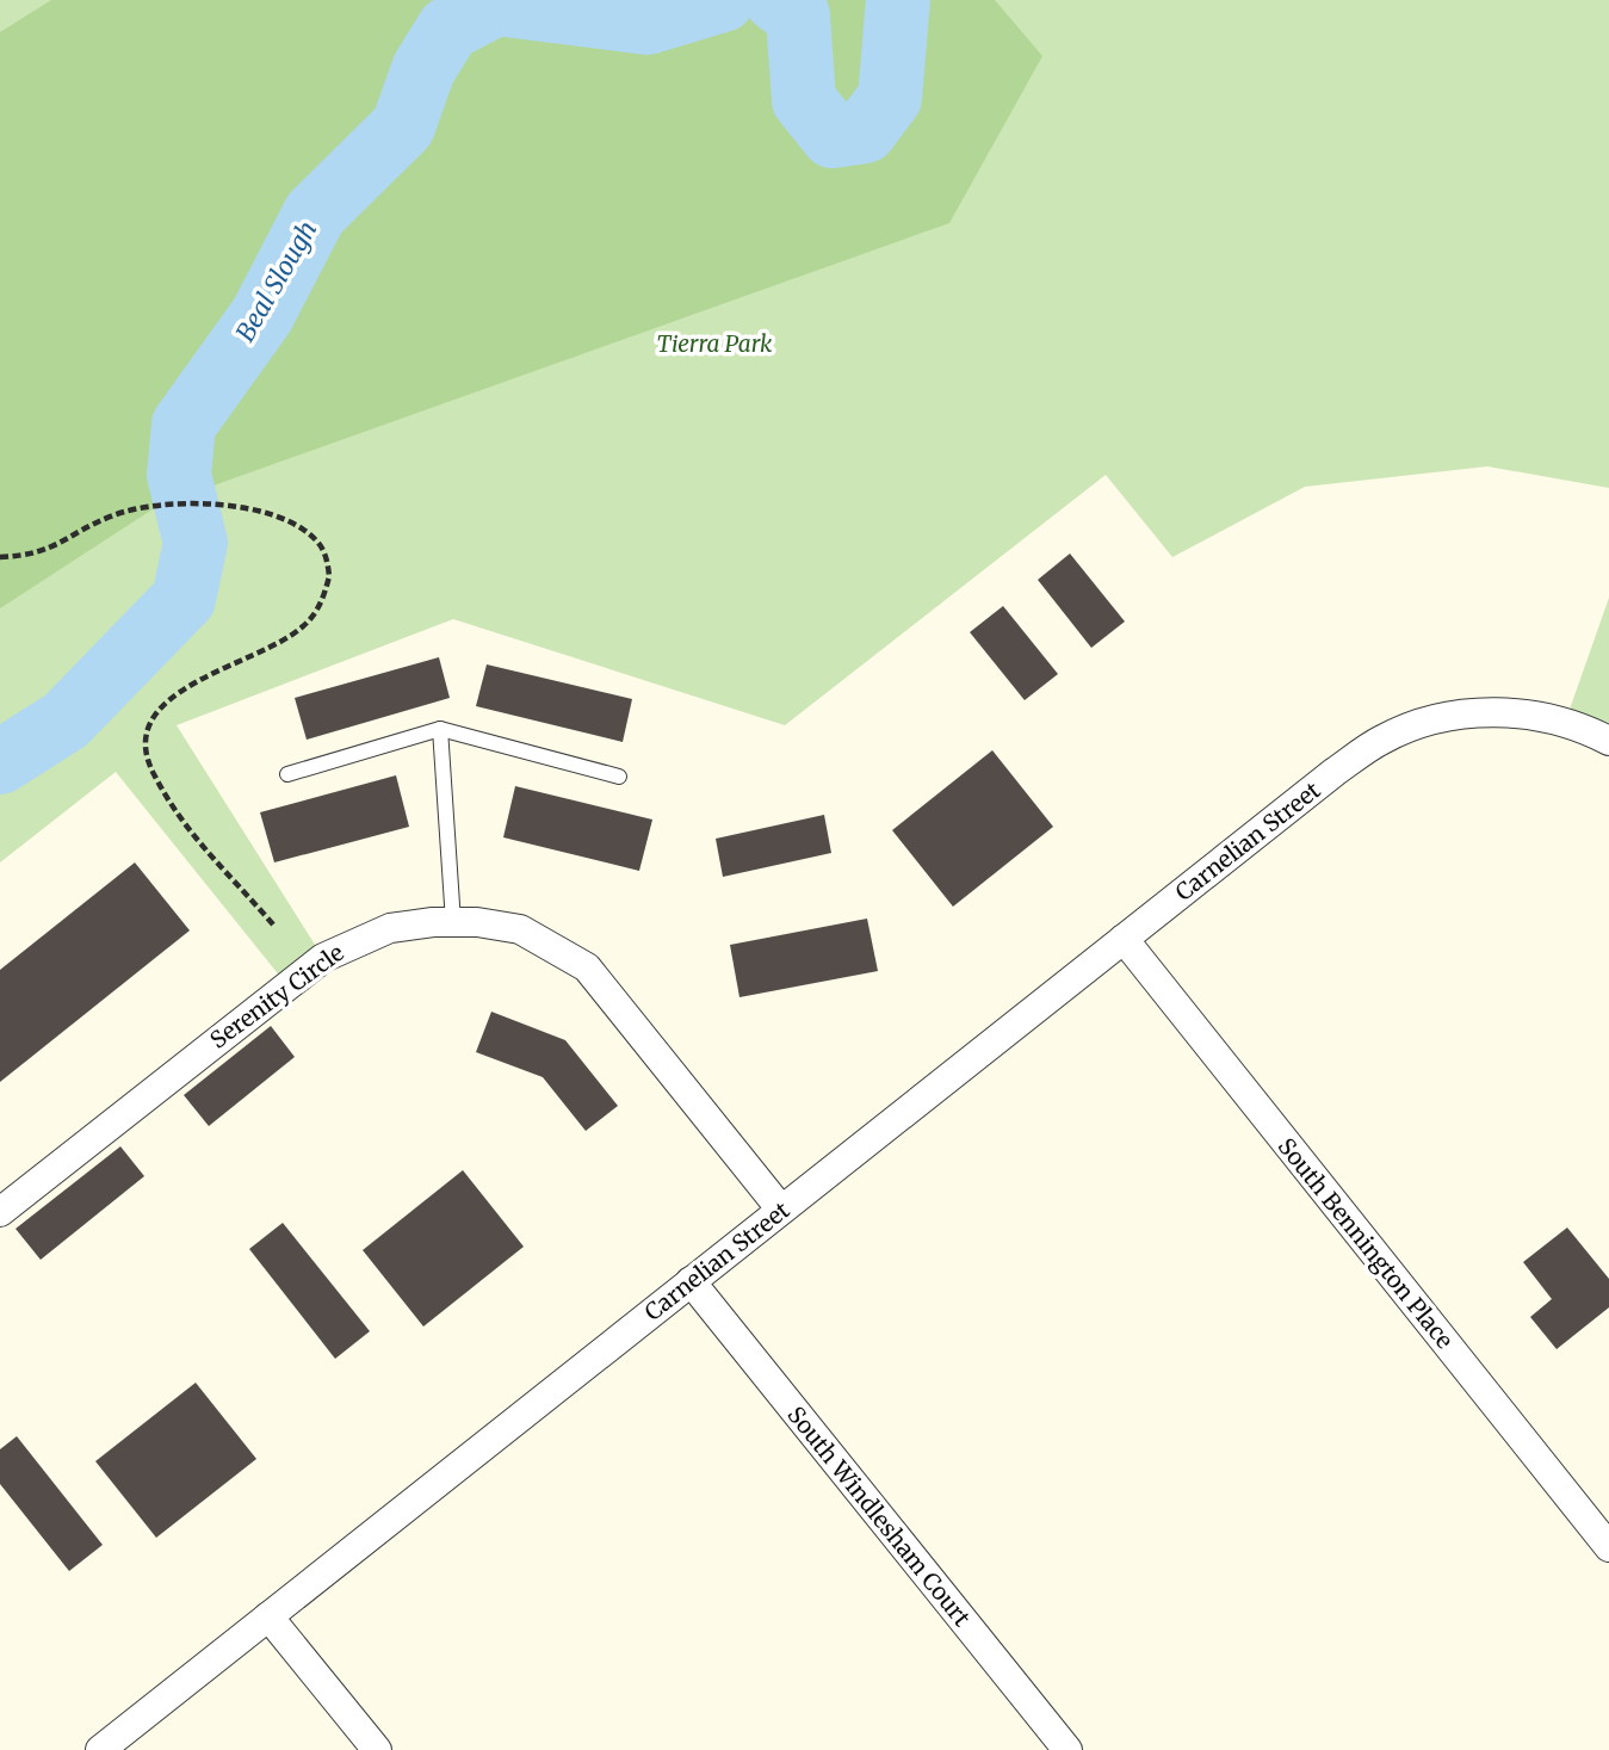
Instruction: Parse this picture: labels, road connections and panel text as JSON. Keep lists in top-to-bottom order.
{
  "streets": {
    "street": [
      "Carnelian Street",
      "Serenity Circle",
      "South Bennington Place",
      "South Windlesham Court"
    ]
  },
  "crossings": [
    ["Carnelian Street", "Serenity Circle"],
    ["Carnelian Street", "South Bennington Place"],
    ["Carnelian Street", "South Windlesham Court"]
  ],
  "water": ["Beal Slough"],
  "parks": ["Tierra Park"]
}
